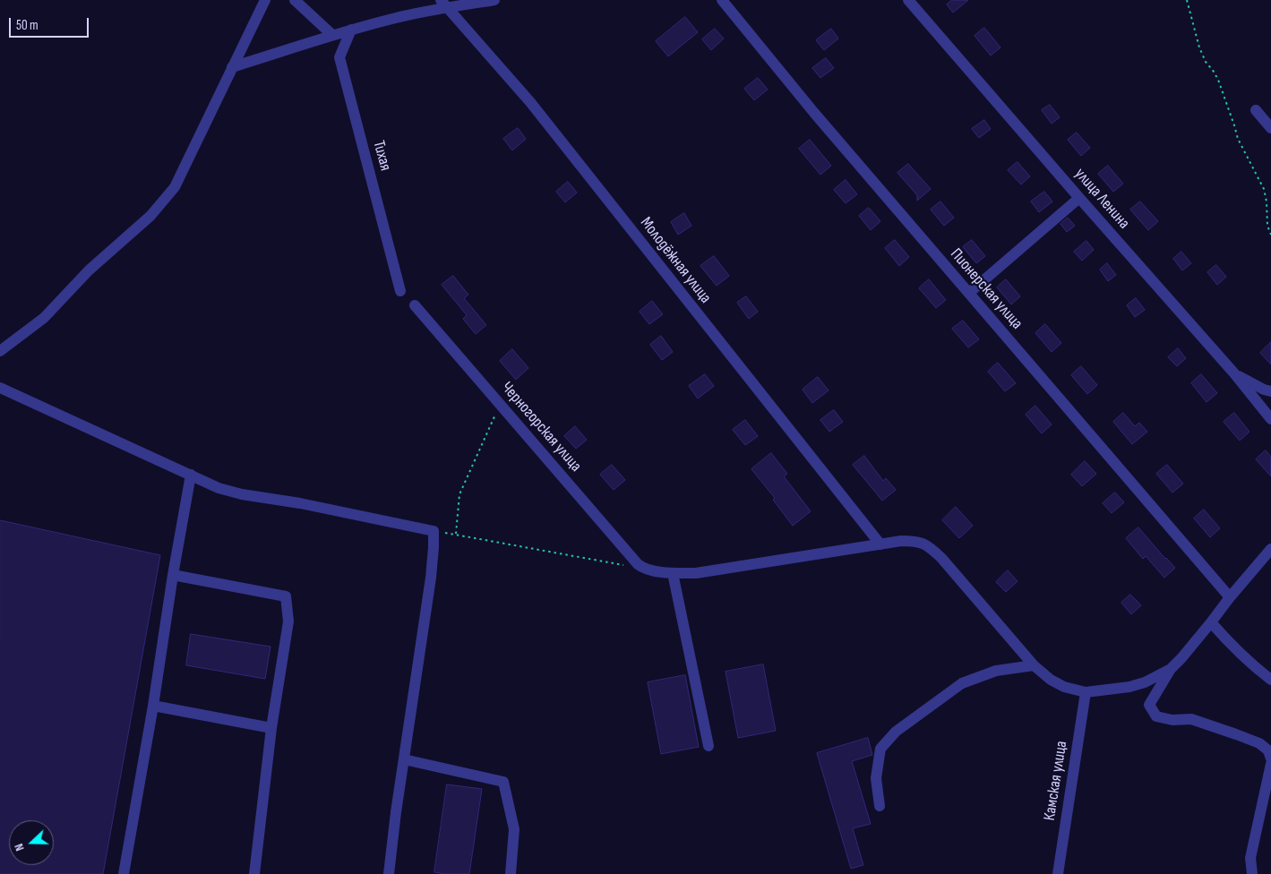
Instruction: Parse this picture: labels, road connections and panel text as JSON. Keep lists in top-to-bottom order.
{
  "streets": {
    "street": [
      "Тихая",
      "улица Ленина",
      "Молодёжная улица",
      "Пионерская улица",
      "Черногорская улица",
      "Камская улица"
    ]
  },
  "scale_bar": "50 m",
  "north": "left"
}
